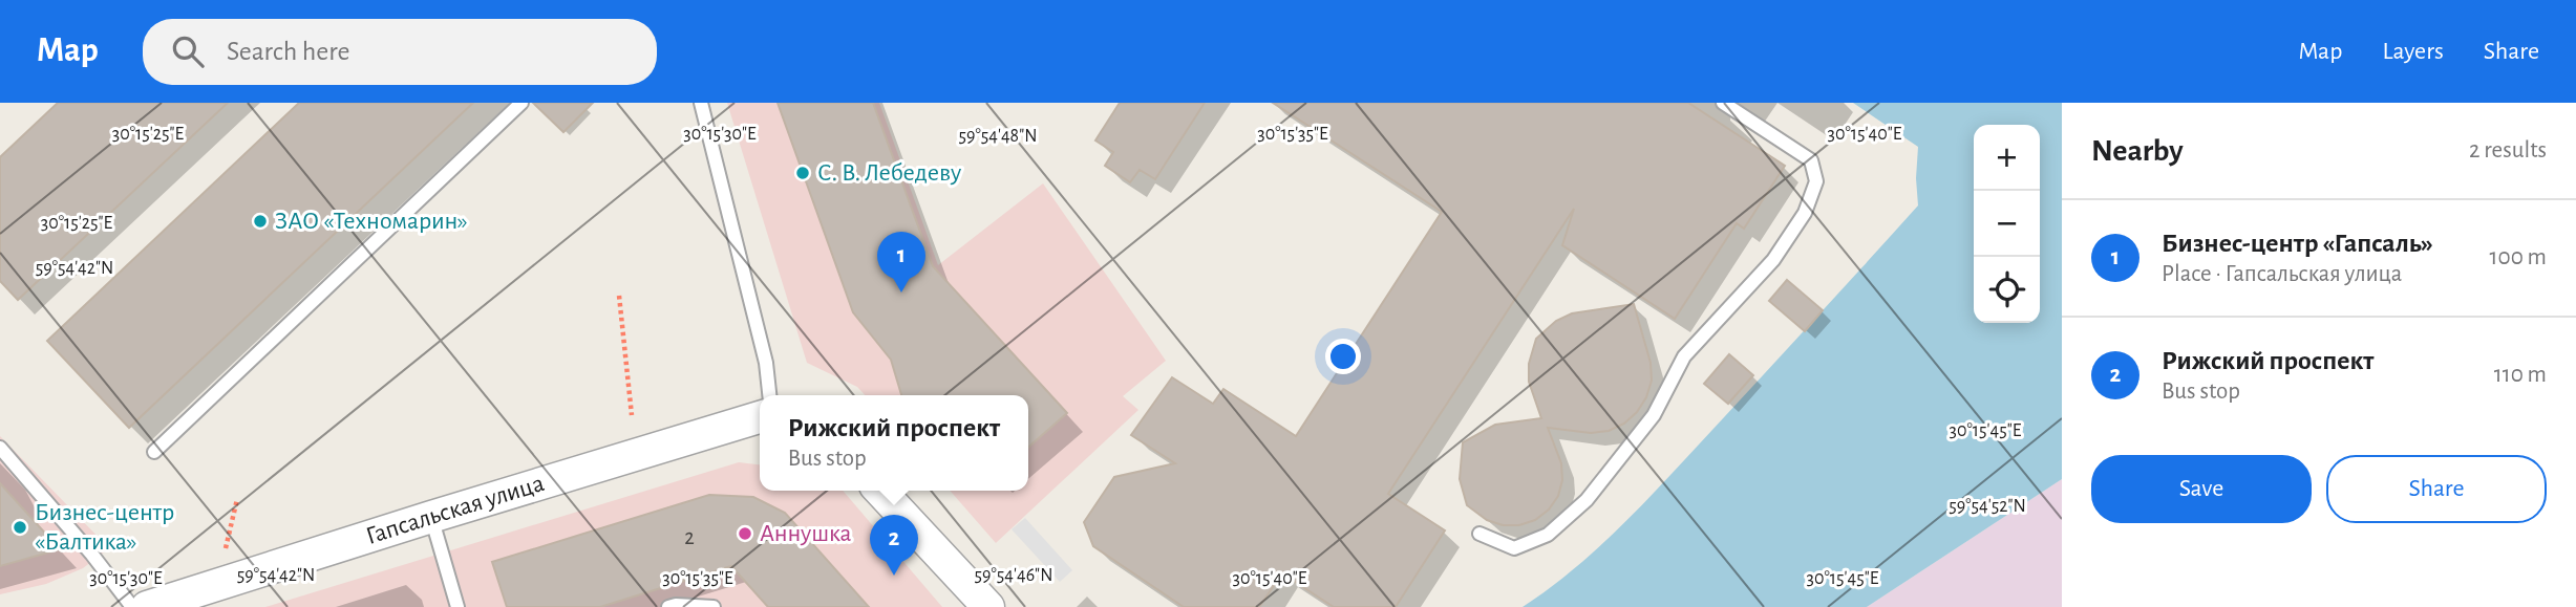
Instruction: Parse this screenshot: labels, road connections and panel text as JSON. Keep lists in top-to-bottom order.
{
  "streets": {
    "street": ["Гапсальская улица"]
  },
  "places": [
    "С. В. Лебедеву",
    "ЗАО «Техномарин»",
    "Бизнес-центр «Балтика»",
    "Аннушка"
  ],
  "house_numbers": ["2"],
  "page": {
    "header": "Map",
    "search": "Search here",
    "nav": ["Map", "Layers", "Share"],
    "heading": ["Nearby", "2 results"],
    "map_buttons": ["+", "−"],
    "list": [
      {
        "mark": "1",
        "name": "Бизнес-центр «Гапсаль»",
        "note": "Place · Гапсальская улица",
        "value": "100 m"
      },
      {
        "mark": "2",
        "name": "Рижский проспект",
        "note": "Bus stop",
        "value": "110 m"
      }
    ],
    "pins": ["1", "2"],
    "popup": ["Рижский проспект", "Bus stop"],
    "buttons": ["Save", "Share"]
  },
  "coordinates": [
    "30°15'25\"E",
    "30°15'30\"E",
    "30°15'35\"E",
    "30°15'40\"E",
    "59°54'48\"N",
    "59°54'42\"N",
    "30°15'45\"E",
    "59°54'52\"N",
    "59°54'46\"N"
  ]
}
